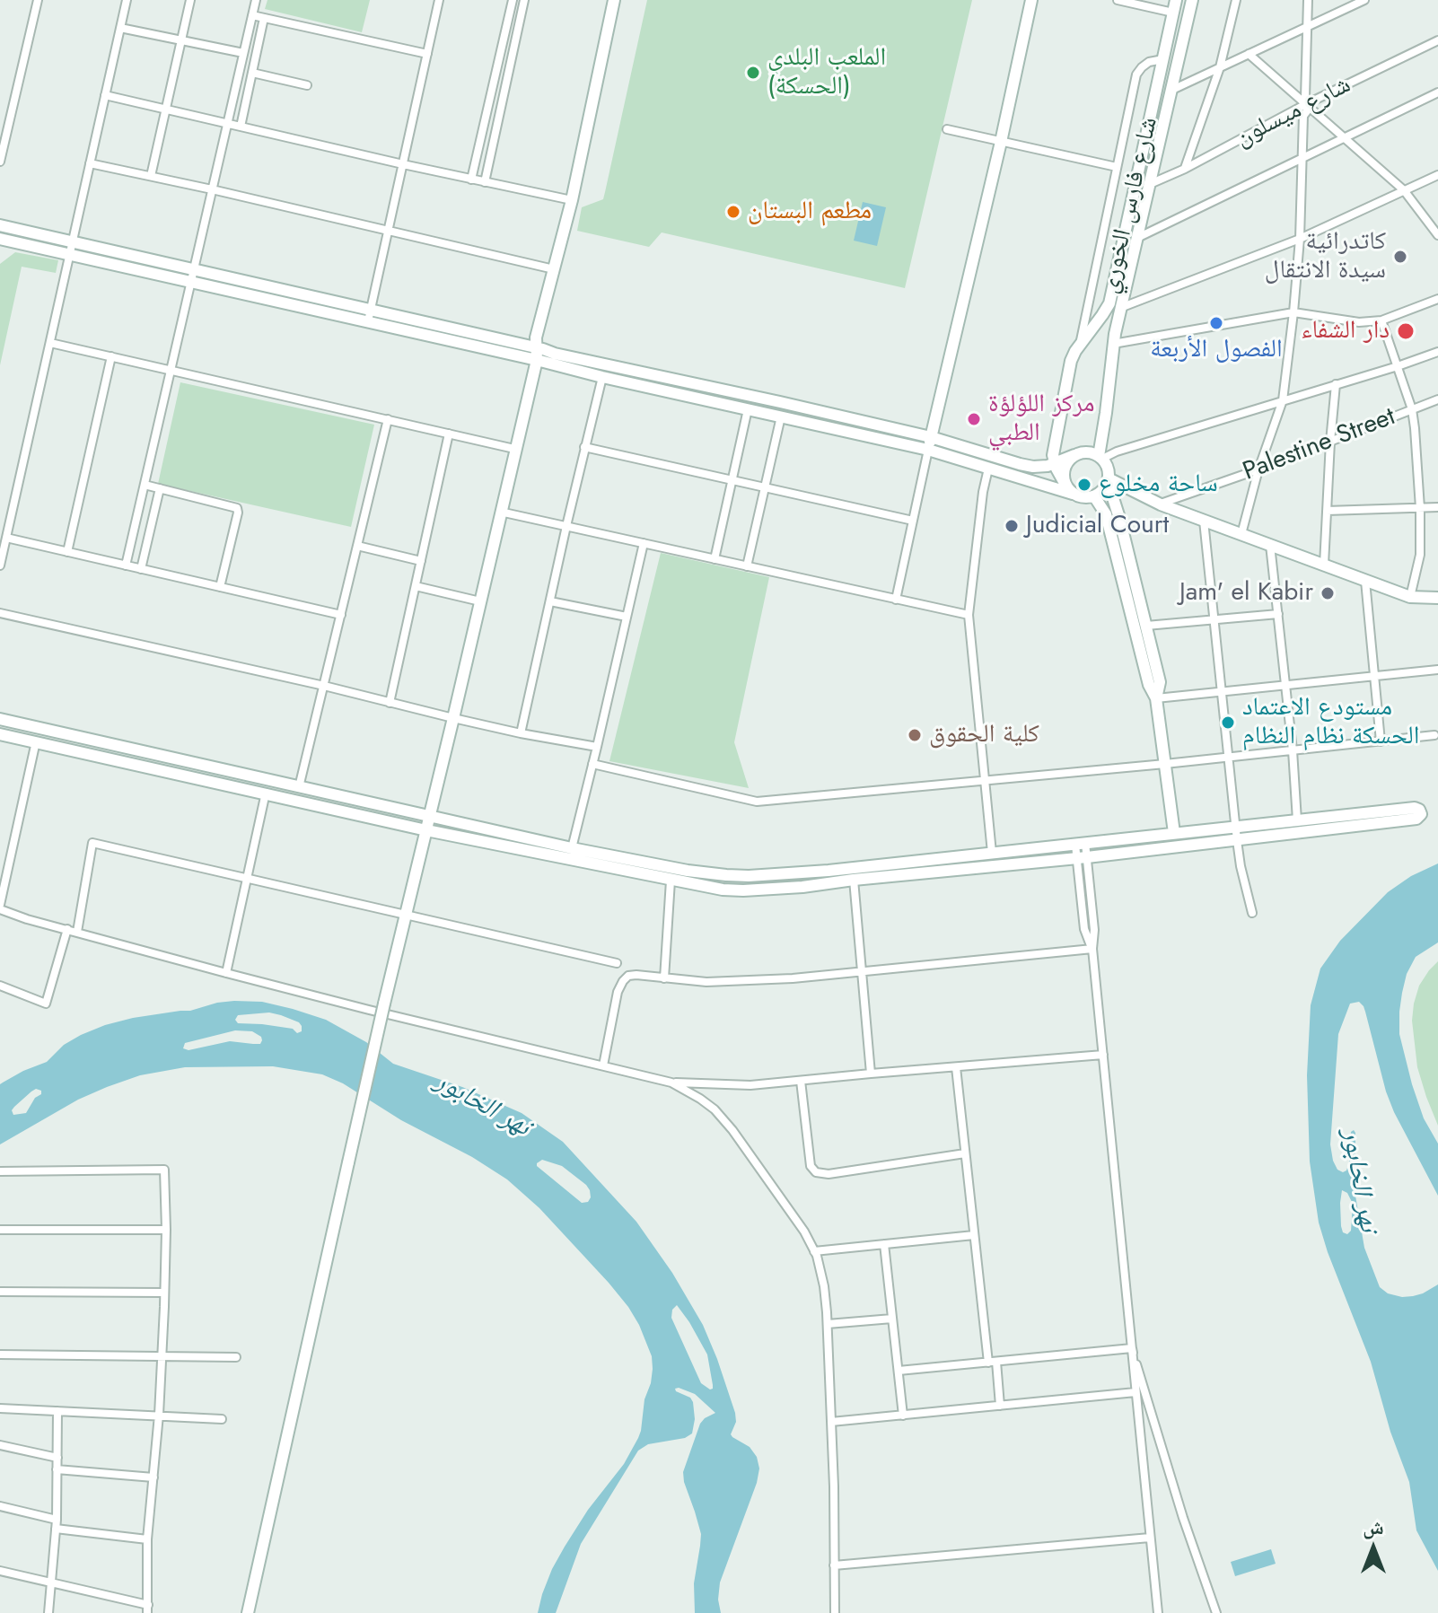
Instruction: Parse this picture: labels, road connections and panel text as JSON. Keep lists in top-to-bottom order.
{
  "streets": {
    "street": ["شارع ميسلون", "شارع فارس الخوري", "Palestine Street"]
  },
  "water": ["نهر الخابور"],
  "places": [
    "الملعب البلدي (الحسكة)",
    "مطعم البستان",
    "كاتدرائية سيدة الانتقال",
    "الفصول الأربعة",
    "دار الشفاء",
    "مركز اللؤلؤة الطبي",
    "ساحة مخلوع",
    "Judicial Court",
    "Jam' el Kabir",
    "مستودع الاعتماد الحسكة نظام النظام",
    "كلية الحقوق"
  ],
  "north": "top"
}
